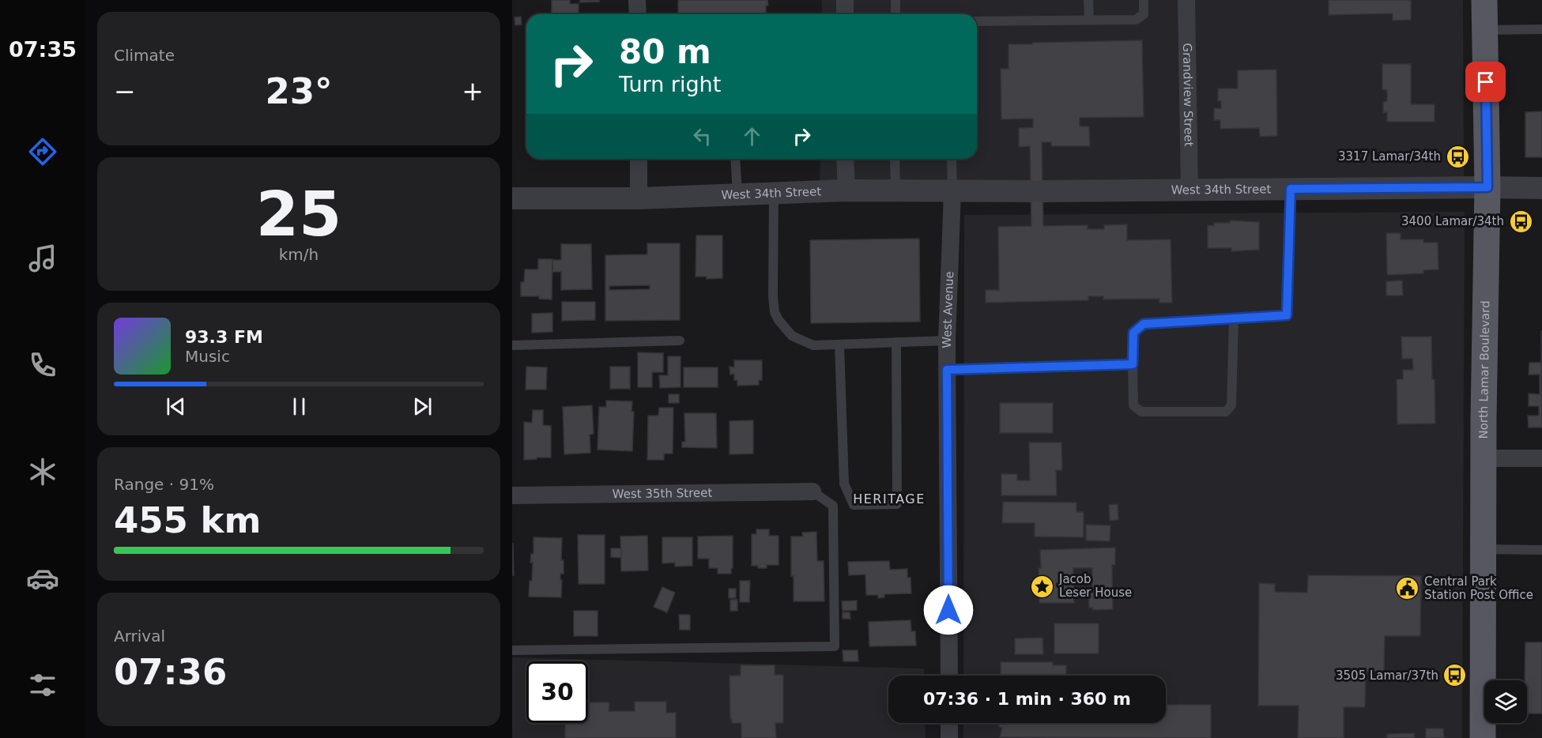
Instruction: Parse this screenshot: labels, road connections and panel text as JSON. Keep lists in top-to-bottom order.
{
  "streets": {
    "main road": ["North Lamar Boulevard"],
    "street": [
      "Grandview Street",
      "West 34th Street",
      "West Avenue",
      "West 35th Street"
    ]
  },
  "crossings": [
    ["Grandview Street", "West 34th Street"],
    ["West 34th Street", "West Avenue"],
    ["West 34th Street", "North Lamar Boulevard"]
  ],
  "districts": ["HERITAGE"],
  "places": {
    "bus stop": ["3317 Lamar/34th", "3400 Lamar/34th", "3505 Lamar/37th"],
    "place": ["Jacob Leser House"],
    "public building": ["Central Park Station Post Office"]
  },
  "page": {
    "tabs": "07:35",
    "tile": [
      "Climate",
      ["25", "km/h"],
      ["Range · 91%", "455 km"],
      ["Arrival", "07:36"]
    ],
    "turn": ["80 m", "Turn right"],
    "heat": ["−", "23°", "+"],
    "song": ["93.3 FM", "Music"],
    "limit": "30",
    "trip": "07:36 · 1 min · 360 m"
  }
}
